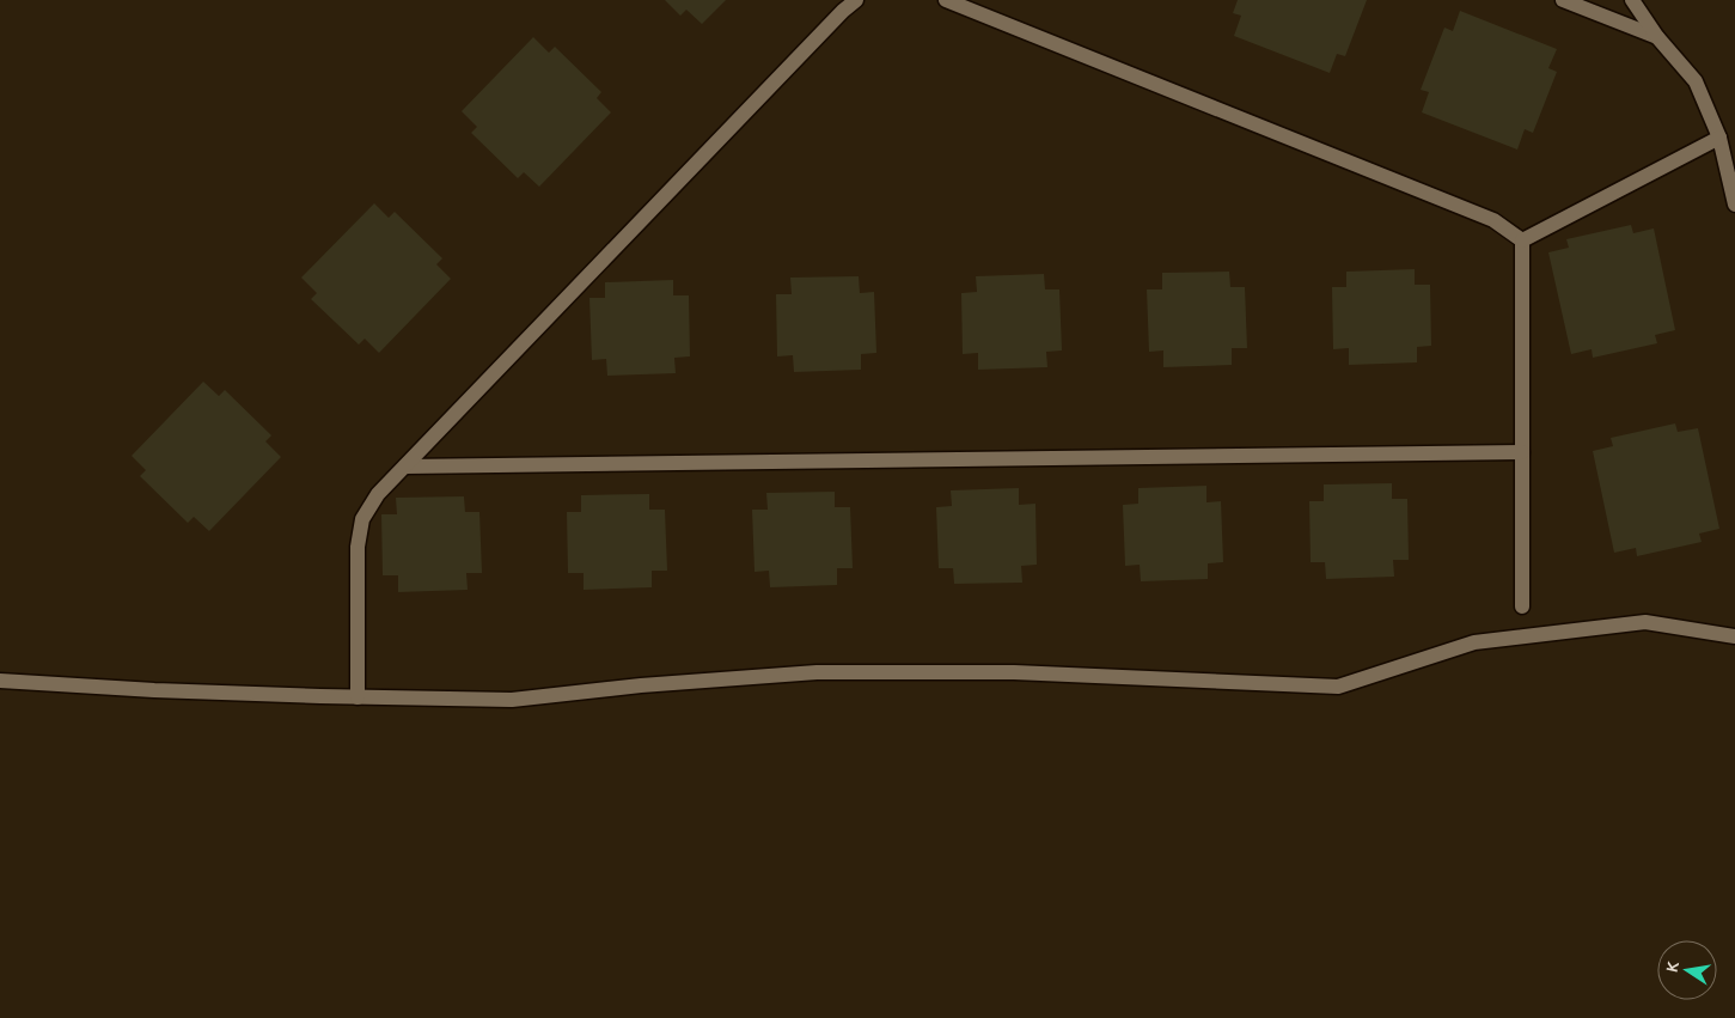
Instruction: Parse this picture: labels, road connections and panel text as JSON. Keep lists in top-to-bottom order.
{
  "north": "left"
}
